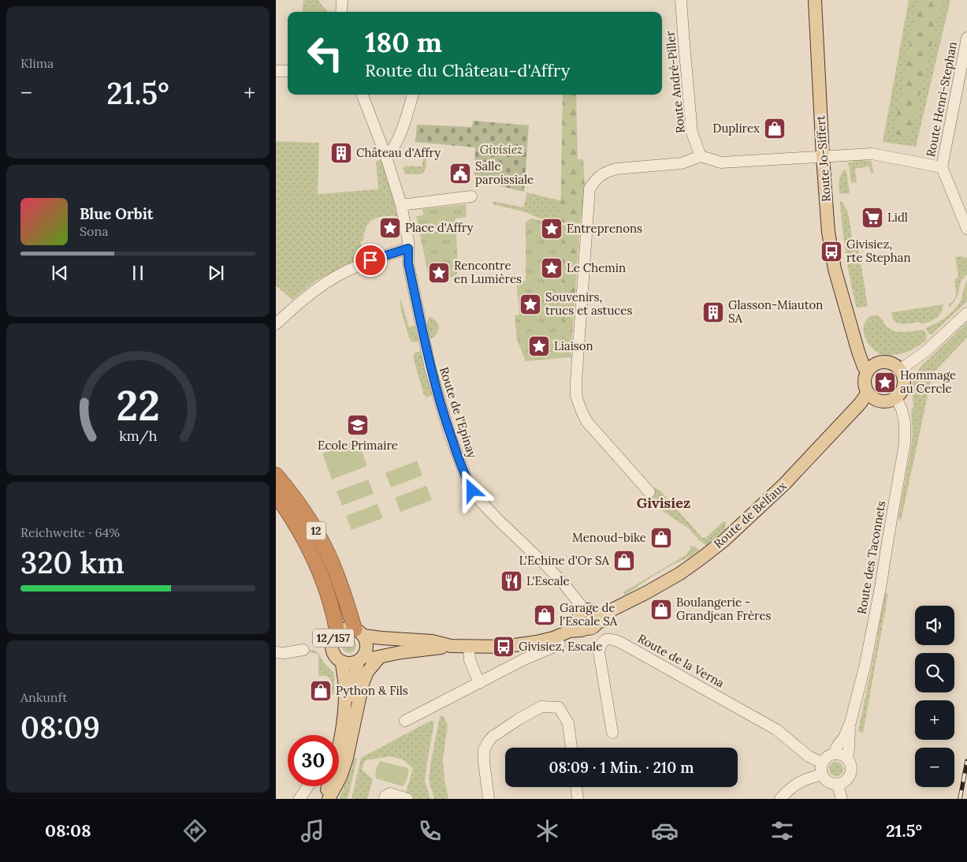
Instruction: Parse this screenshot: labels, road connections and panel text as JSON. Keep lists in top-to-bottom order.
{
  "streets": {
    "highway": ["12"],
    "main road": ["Route Jo-Siffert", "Route de Belfaux", "12/157"],
    "street": [
      "Route André-Piller",
      "Route Henri-Stephan",
      "Route de l'Epinay",
      "Route des Taconnets",
      "Route de la Verna"
    ]
  },
  "crossings": [
    ["Route Henri-Stephan", "Route Jo-Siffert"],
    ["Route Jo-Siffert", "Route de Belfaux"],
    ["Route Jo-Siffert", "Route des Taconnets"],
    ["Route de l'Epinay", "Route de Belfaux"],
    ["Route de Belfaux", "Route des Taconnets"],
    ["12", "12/157"],
    ["Route des Taconnets", "Route de la Verna"]
  ],
  "districts": ["Givisiez"],
  "parks": ["Givisiez"],
  "places": {
    "shop": [
      "Duplirex",
      "Menoud-bike",
      "L'Echine d'Or SA",
      "Boulangerie - Grandjean Frères",
      "Garage de l'Escale SA",
      "Python & Fils"
    ],
    "building": ["Château d'Affry", "Glasson-Miauton SA"],
    "public building": ["Salle paroissiale"],
    "supermarket": ["Lidl"],
    "place": [
      "Place d'Affry",
      "Entreprenons",
      "Le Chemin",
      "Rencontre en Lumières",
      "Souvenirs, trucs et astuces",
      "Liaison",
      "Hommage au Cercle"
    ],
    "bus stop": ["Givisiez, rte Stephan", "Givisiez, Escale"],
    "school or university": ["Ecole Primaire"],
    "restaurant": ["L'Escale"]
  },
  "page": {
    "tile": [
      "Klima",
      ["Reichweite · 64%", "320 km"],
      ["Ankunft", "08:09"]
    ],
    "turn": ["180 m", "Route du Château-d'Affry"],
    "heat": ["−", "21.5°", "+"],
    "song": ["Blue Orbit", "Sona"],
    "map_buttons": ["+", "−"],
    "limit": "30",
    "trip": "08:09 · 1 Min. · 210 m",
    "tabs": ["08:08", "21.5°"],
    "gauge": ["22", "km/h"]
  }
}
